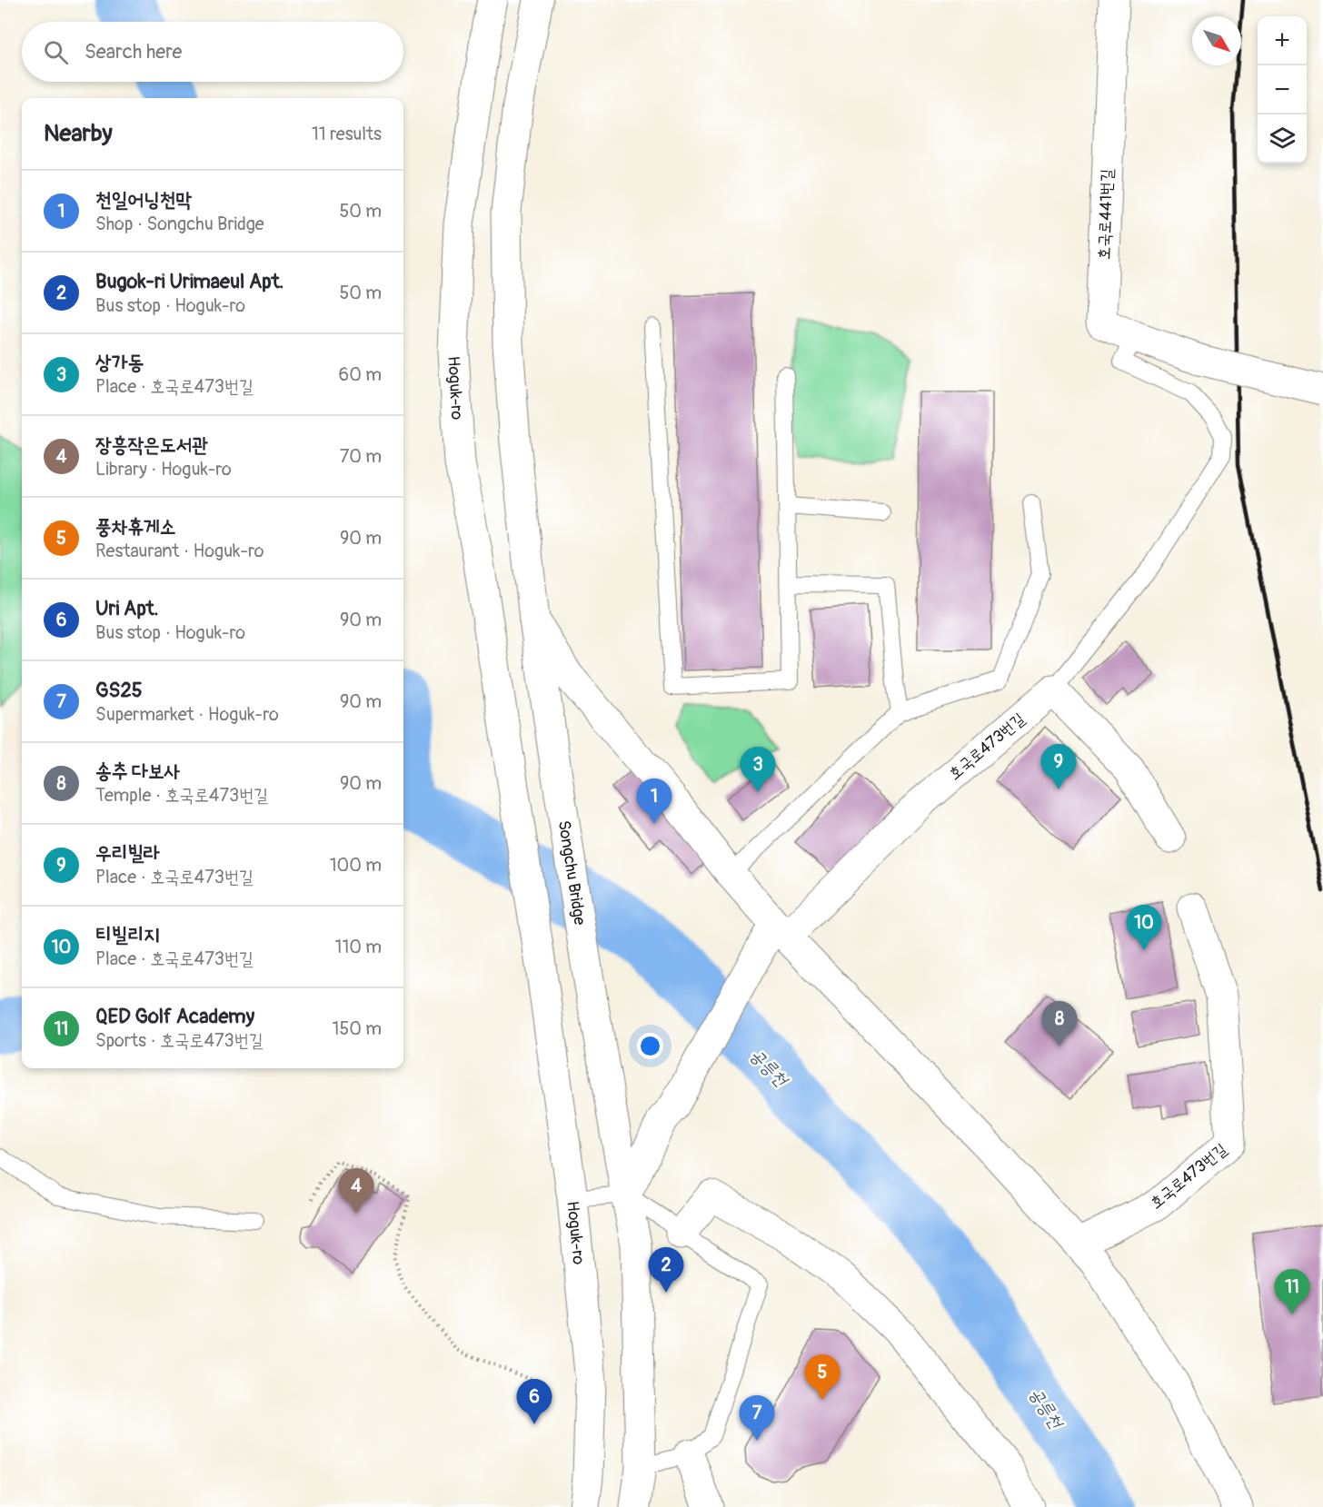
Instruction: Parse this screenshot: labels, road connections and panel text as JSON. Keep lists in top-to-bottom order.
{
  "streets": {
    "street": [
      "호국로441번길",
      "Hoguk-ro",
      "호국로473번길",
      "Songchu Bridge"
    ]
  },
  "crossings": [
    ["호국로473번길", "Songchu Bridge"]
  ],
  "water": ["공릉천"],
  "north": "bottom right",
  "page": {
    "map_buttons": ["+", "−"],
    "search": "Search here",
    "heading": ["Nearby", "11 results"],
    "list": [
      {
        "mark": "1",
        "name": "천일어닝천막",
        "note": "Shop · Songchu Bridge",
        "value": "50 m"
      },
      {
        "mark": "2",
        "name": "Bugok-ri Urimaeul Apt.",
        "note": "Bus stop · Hoguk-ro",
        "value": "50 m"
      },
      {
        "mark": "3",
        "name": "상가동",
        "note": "Place · 호국로473번길",
        "value": "60 m"
      },
      {
        "mark": "4",
        "name": "장흥작은도서관",
        "note": "Library · Hoguk-ro",
        "value": "70 m"
      },
      {
        "mark": "5",
        "name": "풍차휴게소",
        "note": "Restaurant · Hoguk-ro",
        "value": "90 m"
      },
      {
        "mark": "6",
        "name": "Uri Apt.",
        "note": "Bus stop · Hoguk-ro",
        "value": "90 m"
      },
      {
        "mark": "7",
        "name": "GS25",
        "note": "Supermarket · Hoguk-ro",
        "value": "90 m"
      },
      {
        "mark": "8",
        "name": "송추 다보사",
        "note": "Temple · 호국로473번길",
        "value": "90 m"
      },
      {
        "mark": "9",
        "name": "우리빌라",
        "note": "Place · 호국로473번길",
        "value": "100 m"
      },
      {
        "mark": "10",
        "name": "티빌리지",
        "note": "Place · 호국로473번길",
        "value": "110 m"
      },
      {
        "mark": "11",
        "name": "QED Golf Academy",
        "note": "Sports · 호국로473번길",
        "value": "150 m"
      }
    ],
    "pins": [
      "9",
      "3",
      "1",
      "10",
      "8",
      "4",
      "2",
      "11",
      "5",
      "6",
      "7"
    ]
  }
}
